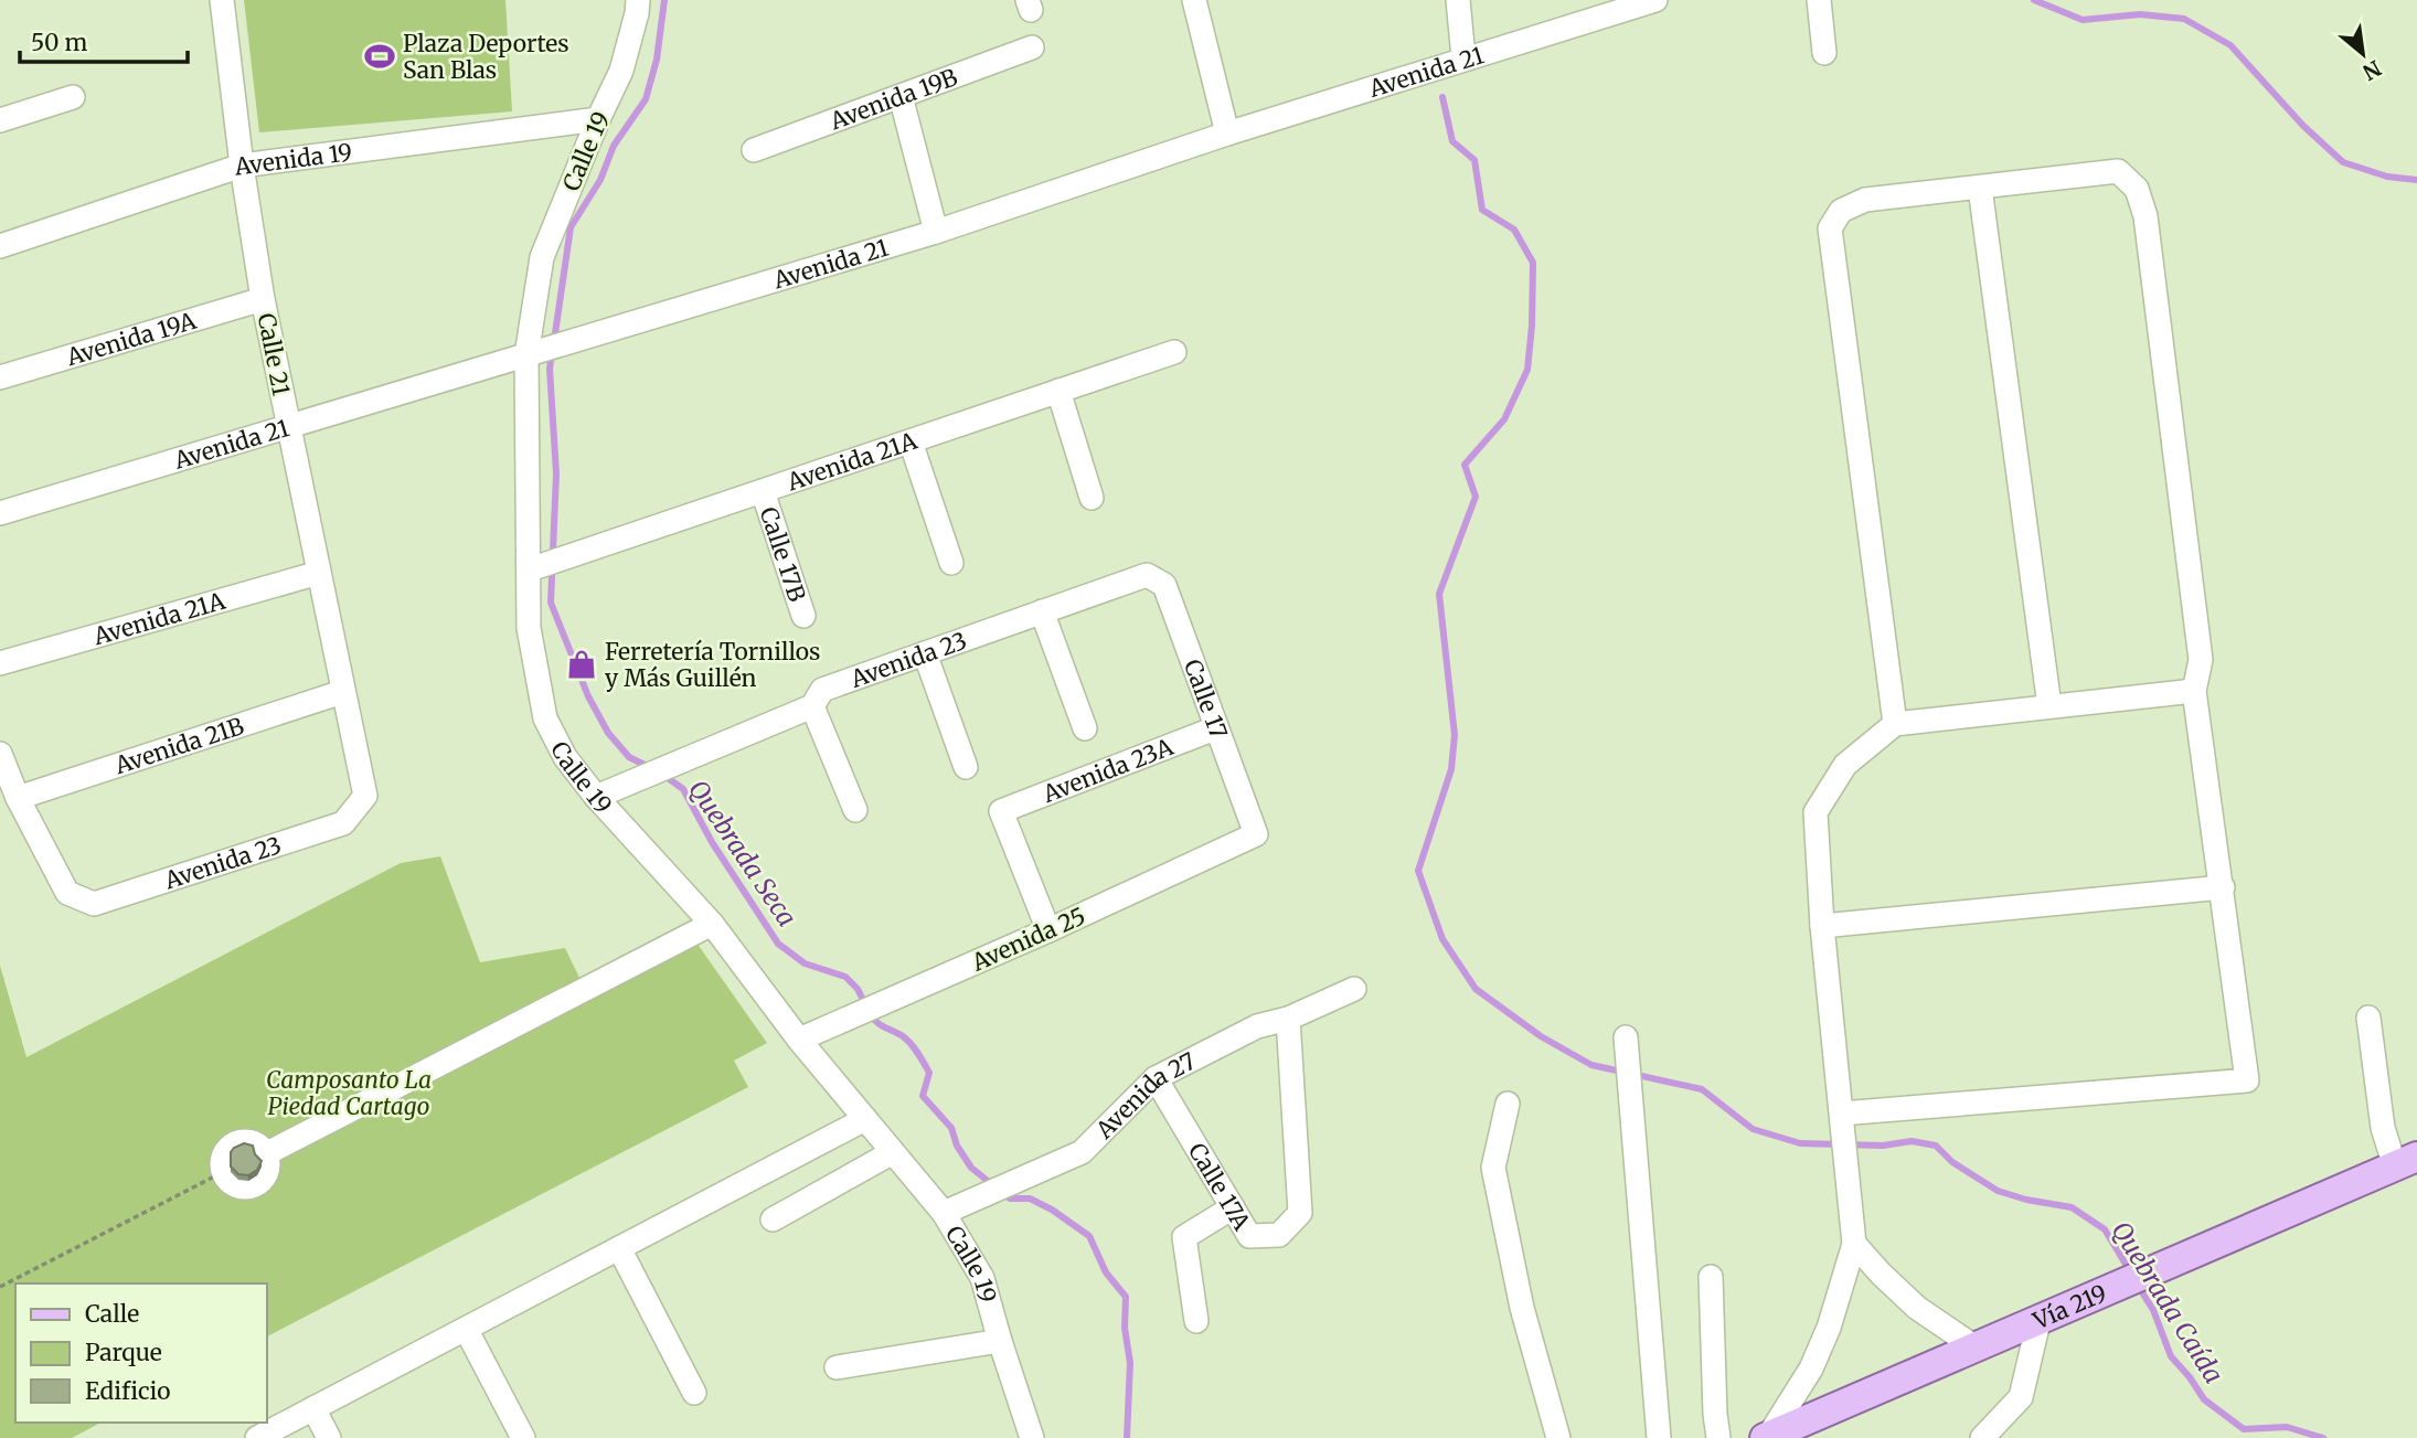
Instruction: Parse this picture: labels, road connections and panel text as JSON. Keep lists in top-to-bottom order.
{
  "streets": {
    "main road": ["Vía 219"],
    "street": [
      "Avenida 21",
      "Avenida 19B",
      "Calle 19",
      "Avenida 19",
      "Avenida 19A",
      "Calle 21",
      "Avenida 21A",
      "Calle 17B",
      "Avenida 23",
      "Calle 17",
      "Avenida 21B",
      "Avenida 23A",
      "Avenida 25",
      "Avenida 27",
      "Calle 17A"
    ]
  },
  "crossings": [
    ["Avenida 21", "Calle 19"],
    ["Avenida 21", "Calle 21"],
    ["Calle 19", "Avenida 19"],
    ["Calle 19", "Avenida 21A"],
    ["Calle 19", "Avenida 23"],
    ["Calle 19", "Avenida 25"],
    ["Calle 19", "Avenida 27"],
    ["Avenida 19", "Calle 21"],
    ["Avenida 19A", "Calle 21"],
    ["Calle 21", "Avenida 21A"],
    ["Calle 21", "Avenida 23"],
    ["Calle 21", "Avenida 21B"],
    ["Avenida 21A", "Calle 17B"],
    ["Avenida 23", "Calle 17"],
    ["Avenida 23", "Avenida 21B"],
    ["Calle 17", "Avenida 23A"],
    ["Calle 17", "Avenida 25"],
    ["Avenida 23A", "Avenida 25"],
    ["Avenida 27", "Calle 17A"]
  ],
  "water": ["Quebrada Seca", "Quebrada Caída"],
  "parks": ["Camposanto La Piedad Cartago"],
  "places": {
    "sports": ["Plaza Deportes San Blas"],
    "shop": ["Ferretería Tornillos y Más Guillén"]
  },
  "legend": ["Calle", "Parque", "Edificio"],
  "scale_bar": "50 m",
  "north": "bottom right"
}
